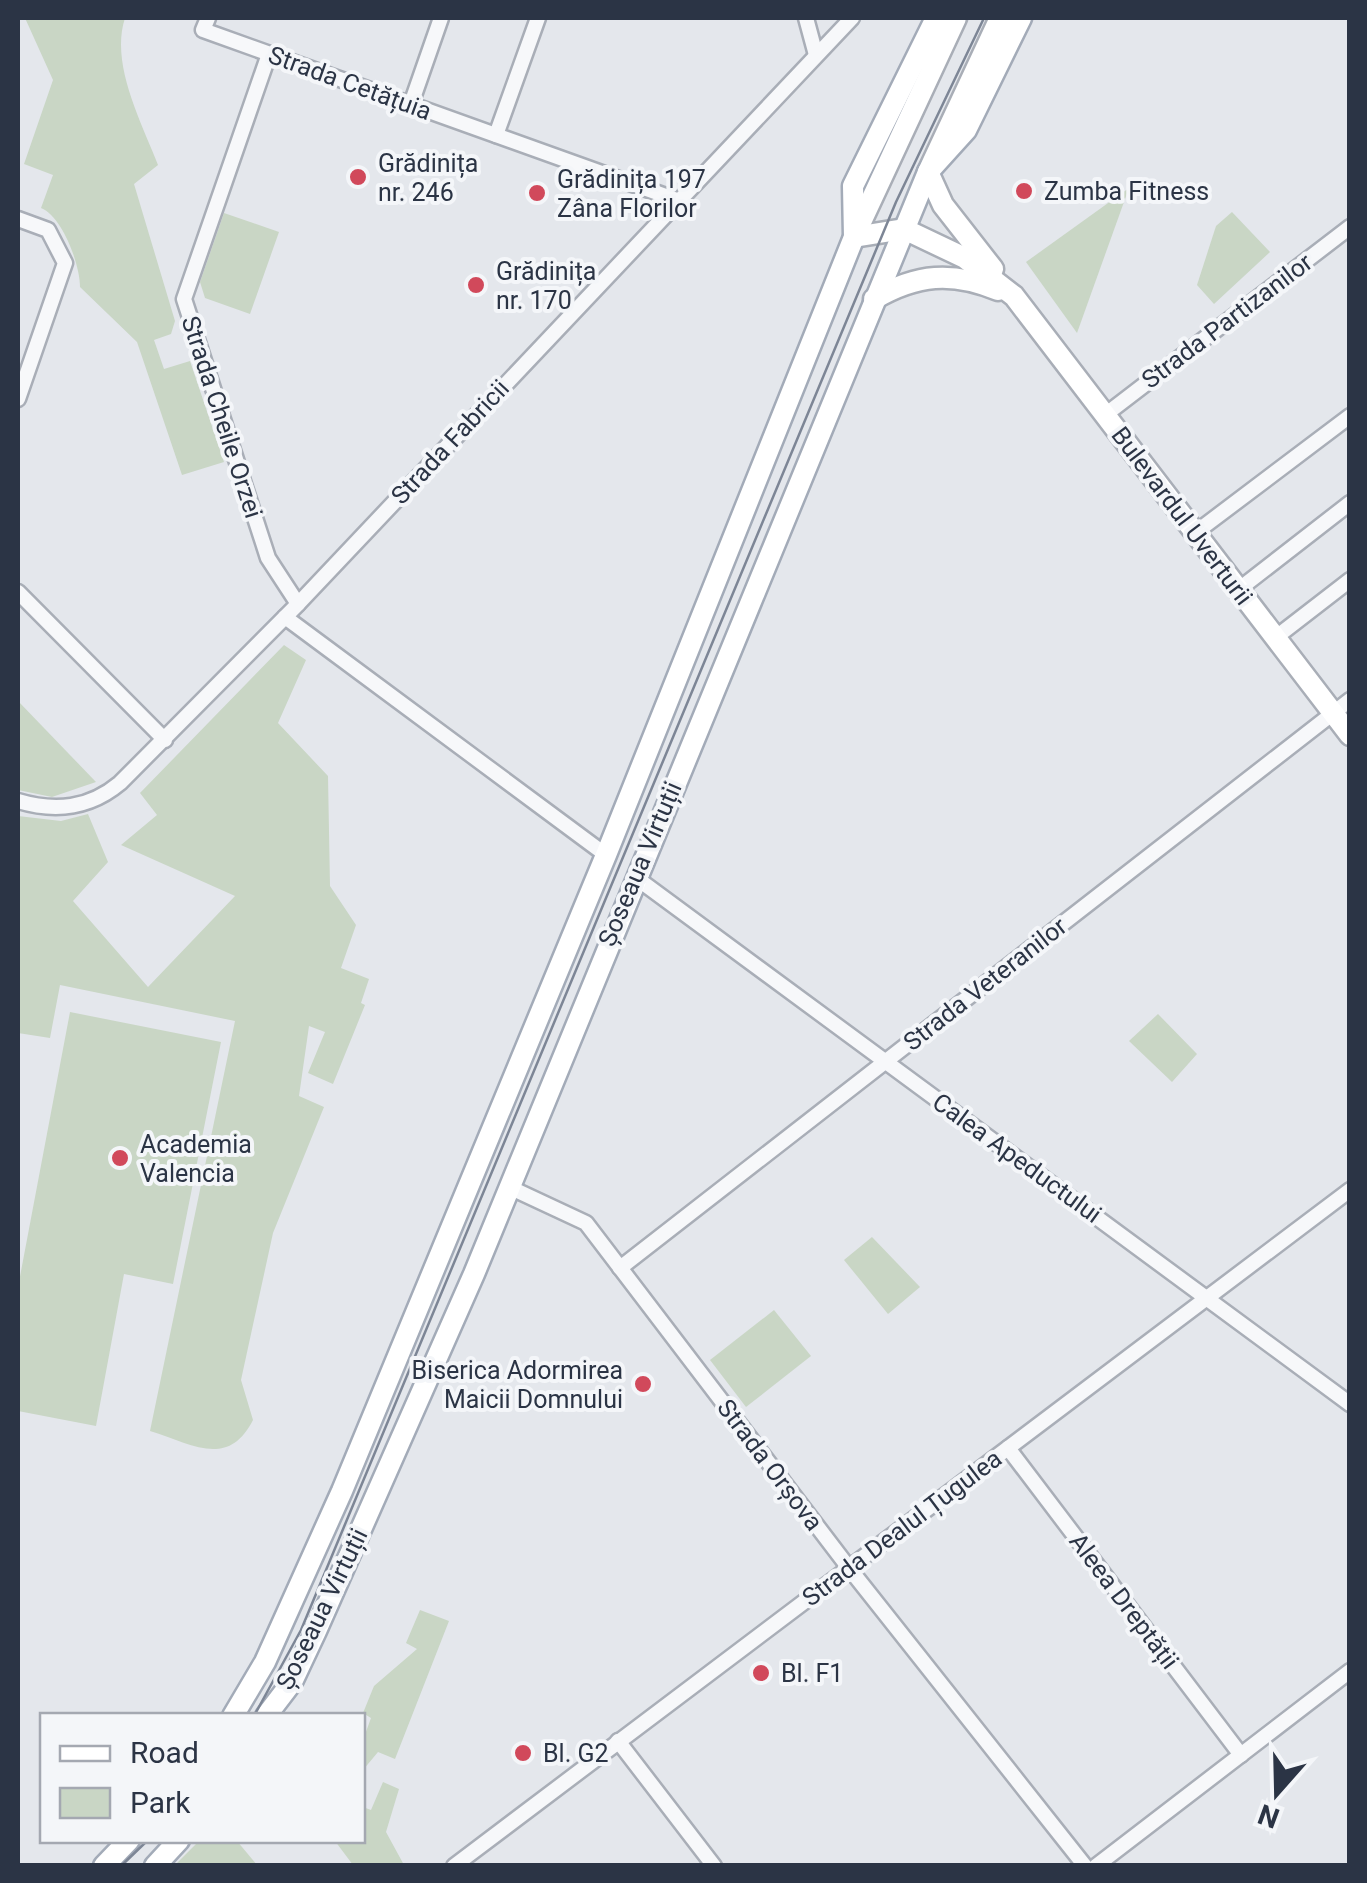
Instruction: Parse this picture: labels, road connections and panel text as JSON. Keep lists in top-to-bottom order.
{
  "streets": {
    "main road": ["Bulevardul Uverturii", "Șoseaua Virtuții"],
    "street": [
      "Strada Cetățuia",
      "Strada Partizanilor",
      "Strada Cheile Orzei",
      "Strada Fabricii",
      "Strada Veteranilor",
      "Calea Apeductului",
      "Strada Orșova",
      "Strada Dealul Țugulea",
      "Aleea Dreptății"
    ]
  },
  "crossings": [
    ["Strada Cetățuia", "Strada Cheile Orzei"],
    ["Strada Cetățuia", "Strada Fabricii"],
    ["Strada Partizanilor", "Bulevardul Uverturii"],
    ["Strada Cheile Orzei", "Strada Fabricii"],
    ["Bulevardul Uverturii", "Șoseaua Virtuții"],
    ["Bulevardul Uverturii", "Strada Veteranilor"],
    ["Șoseaua Virtuții", "Calea Apeductului"],
    ["Șoseaua Virtuții", "Strada Orșova"],
    ["Strada Veteranilor", "Calea Apeductului"],
    ["Strada Veteranilor", "Strada Orșova"],
    ["Calea Apeductului", "Strada Dealul Țugulea"],
    ["Strada Orșova", "Strada Dealul Țugulea"],
    ["Strada Dealul Țugulea", "Aleea Dreptății"]
  ],
  "places": [
    "Grădinița nr. 246",
    "Zumba Fitness",
    "Grădinița 197 Zâna Florilor",
    "Grădinița nr. 170",
    "Academia Valencia",
    "Biserica Adormirea Maicii Domnului",
    "Bl. F1",
    "Bl. G2"
  ],
  "legend": ["Road", "Park"],
  "north": "bottom"
}
